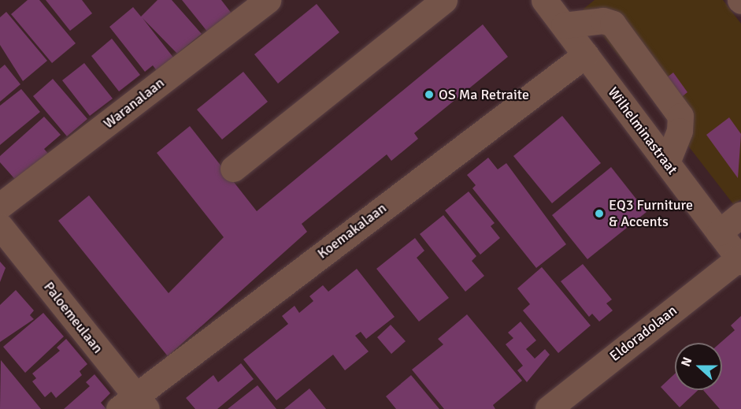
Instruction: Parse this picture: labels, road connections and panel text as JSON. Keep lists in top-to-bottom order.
{
  "streets": {
    "street": [
      "Waranalaan",
      "Wilhelminastraat",
      "Koemakalaan",
      "Paloemeulaan",
      "Eldoradolaan"
    ]
  },
  "crossings": [
    ["Wilhelminastraat", "Koemakalaan"],
    ["Wilhelminastraat", "Eldoradolaan"],
    ["Koemakalaan", "Paloemeulaan"]
  ],
  "places": ["OS Ma Retraite", "EQ3 Furniture & Accents"],
  "north": "left"
}
